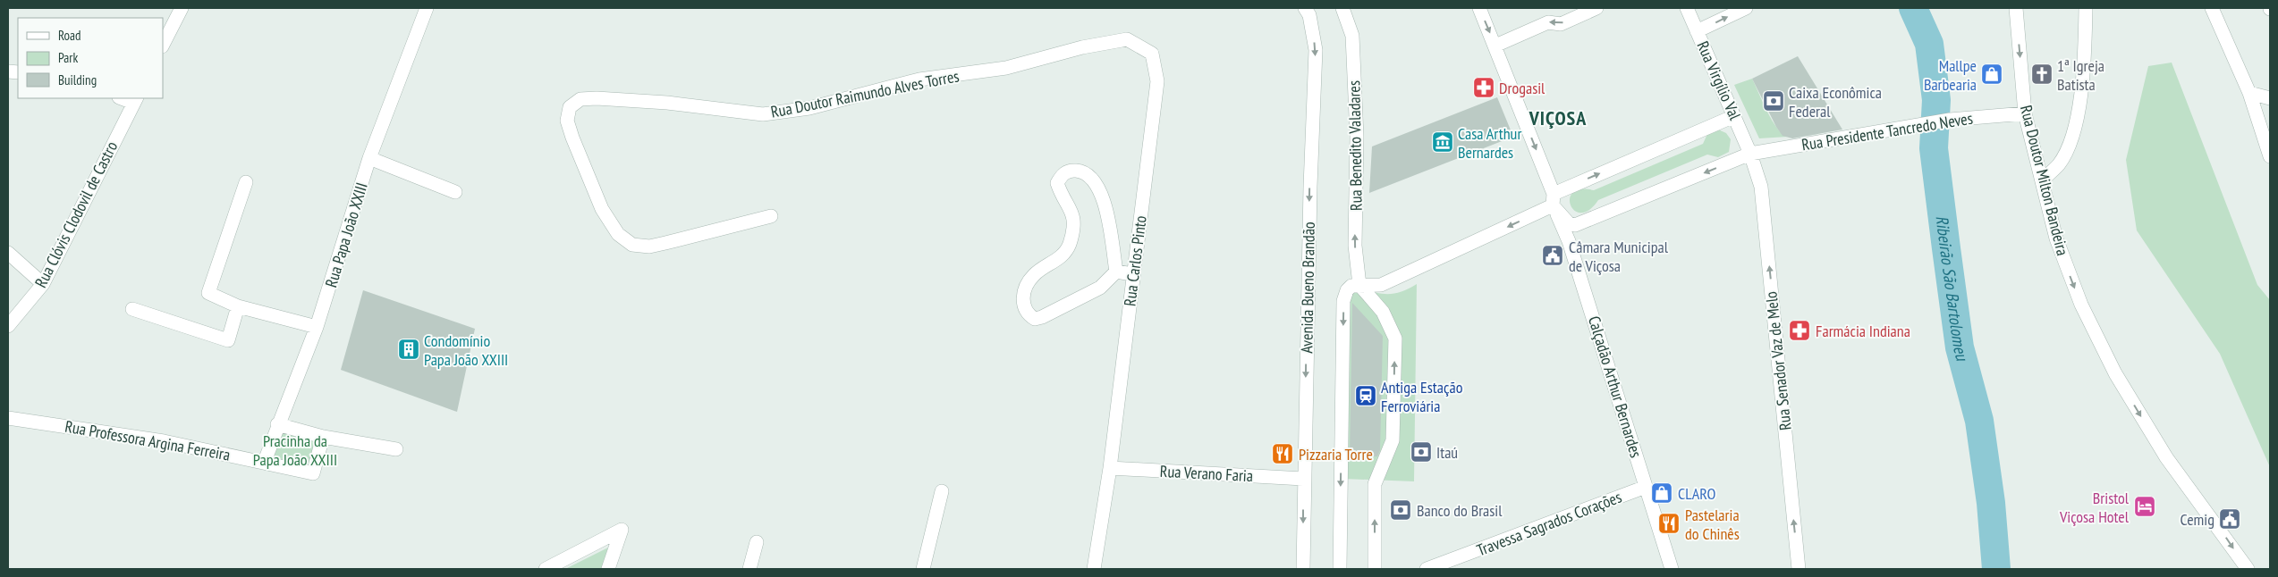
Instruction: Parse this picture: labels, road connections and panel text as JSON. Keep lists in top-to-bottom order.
{
  "streets": {
    "street": [
      "Rua Virgílio Val",
      "Rua Doutor Raimundo Alves Torres",
      "Rua Presidente Tancredo Neves",
      "Rua Benedito Valadares",
      "Rua Doutor Milton Bandeira",
      "Rua Clóvis Clodovil de Castro",
      "Rua Papa João XXIII",
      "Rua Carlos Pinto",
      "Avenida Bueno Brandão",
      "Rua Senador Vaz de Melo",
      "Calçadão Arthur Bernardes",
      "Rua Professora Argina Ferreira",
      "Rua Verano Faria",
      "Travessa Sagrados Corações"
    ]
  },
  "crossings": [
    ["Rua Virgílio Val", "Rua Presidente Tancredo Neves"],
    ["Rua Virgílio Val", "Rua Senador Vaz de Melo"],
    ["Rua Doutor Raimundo Alves Torres", "Rua Carlos Pinto"],
    ["Rua Presidente Tancredo Neves", "Rua Doutor Milton Bandeira"],
    ["Rua Presidente Tancredo Neves", "Rua Senador Vaz de Melo"],
    ["Rua Presidente Tancredo Neves", "Calçadão Arthur Bernardes"],
    ["Rua Papa João XXIII", "Rua Professora Argina Ferreira"],
    ["Rua Carlos Pinto", "Rua Verano Faria"],
    ["Avenida Bueno Brandão", "Rua Verano Faria"],
    ["Calçadão Arthur Bernardes", "Travessa Sagrados Corações"]
  ],
  "one_way": ["Rua Benedito Valadares", "Rua Doutor Milton Bandeira", "Rua Senador Vaz de Melo"],
  "districts": ["VIÇOSA"],
  "water": ["Ribeirão São Bartolomeu"],
  "parks": ["Pracinha da Papa João XXIII"],
  "places": {
    "shop": ["Mallpe Barbearia", "CLARO"],
    "church": ["1ª Igreja Batista"],
    "pharmacy": ["Drogasil", "Farmácia Indiana"],
    "bank": ["Caixa Econômica Federal", "Itaú", "Banco do Brasil"],
    "museum": ["Casa Arthur Bernardes"],
    "public building": ["Câmara Municipal de Viçosa", "Cemig"],
    "building": ["Condomínio Papa João XXIII"],
    "station": ["Antiga Estação Ferroviária"],
    "restaurant": ["Pizzaria Torre", "Pastelaria do Chinês"],
    "hotel": ["Bristol Viçosa Hotel"]
  },
  "legend": ["Road", "Park", "Building"]
}
